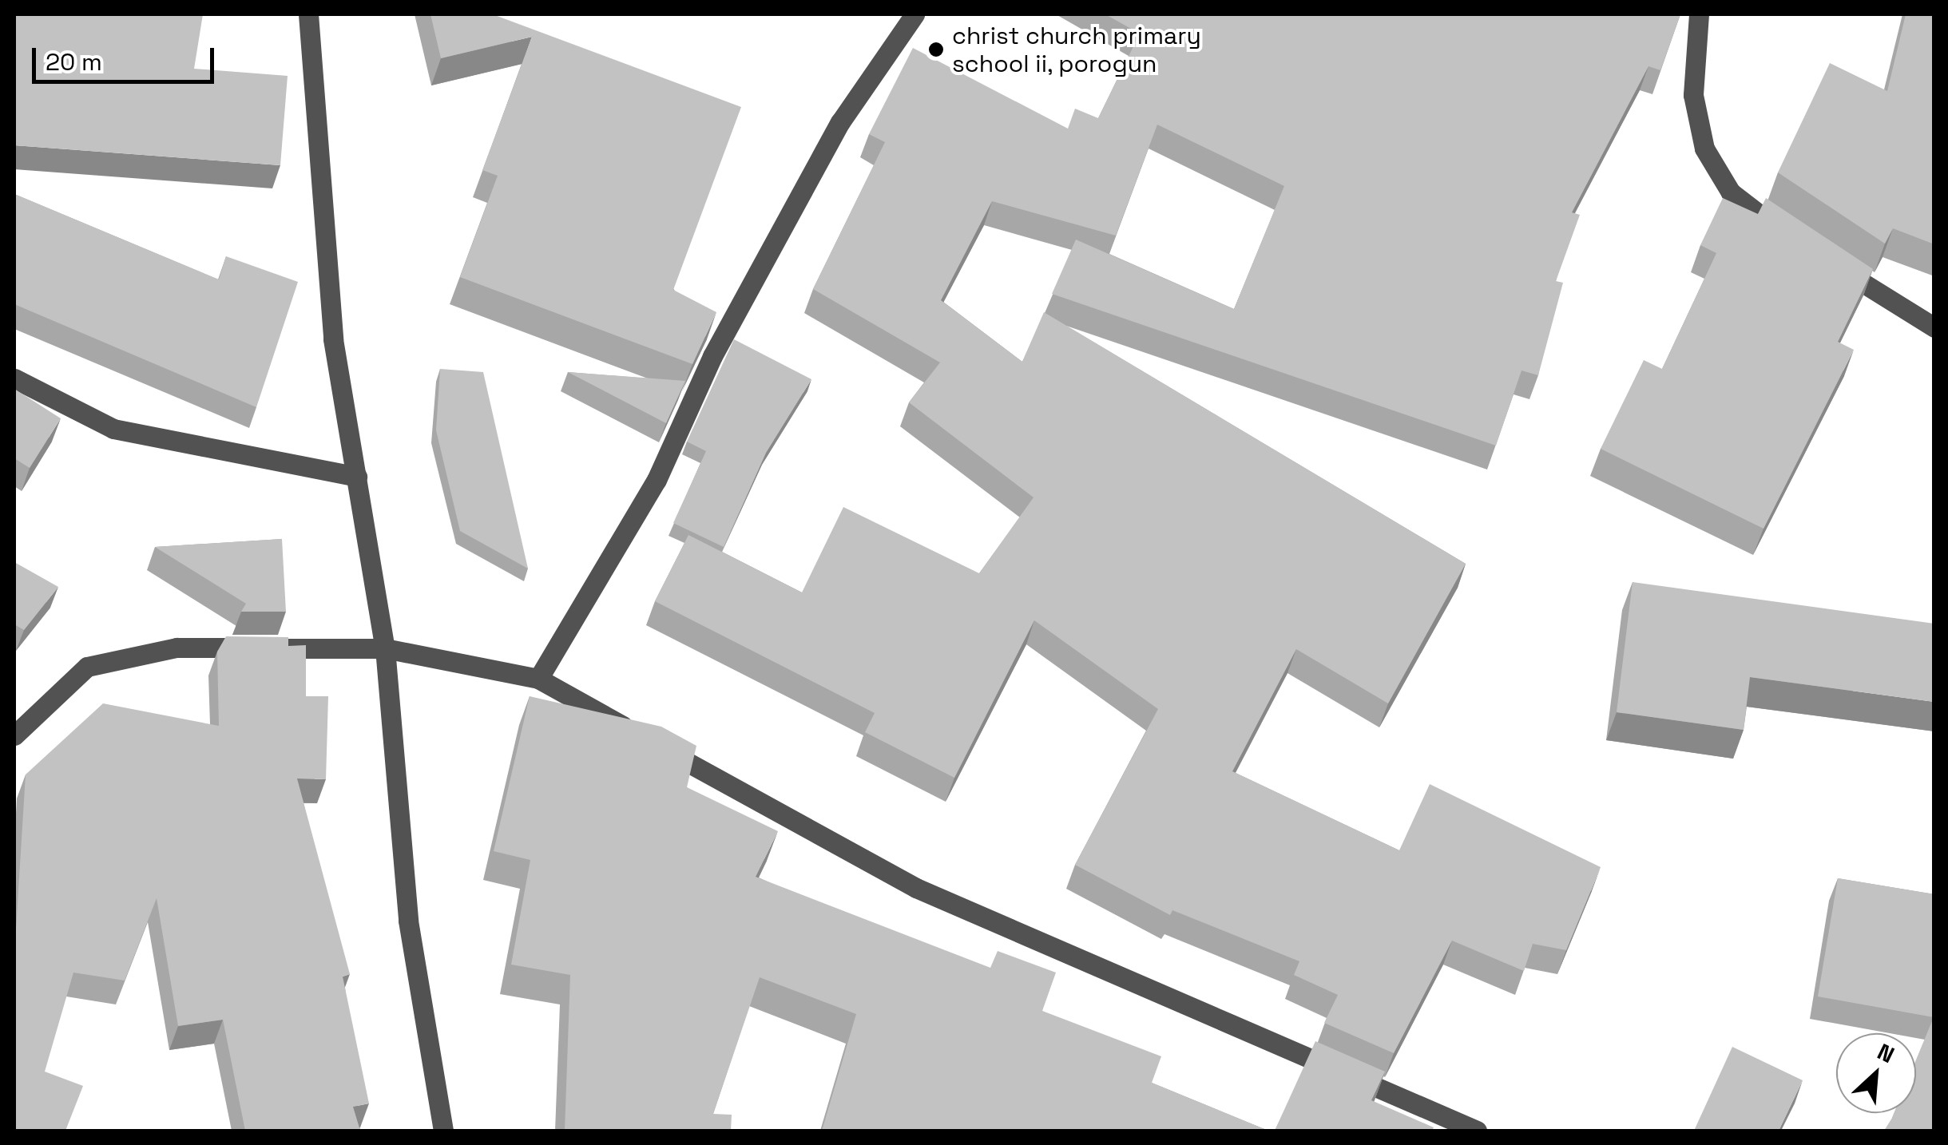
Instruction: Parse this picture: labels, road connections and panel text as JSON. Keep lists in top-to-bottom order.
{
  "places": ["christ church primary school ii, porogun"],
  "scale_bar": "20 m",
  "north": "top right"
}
